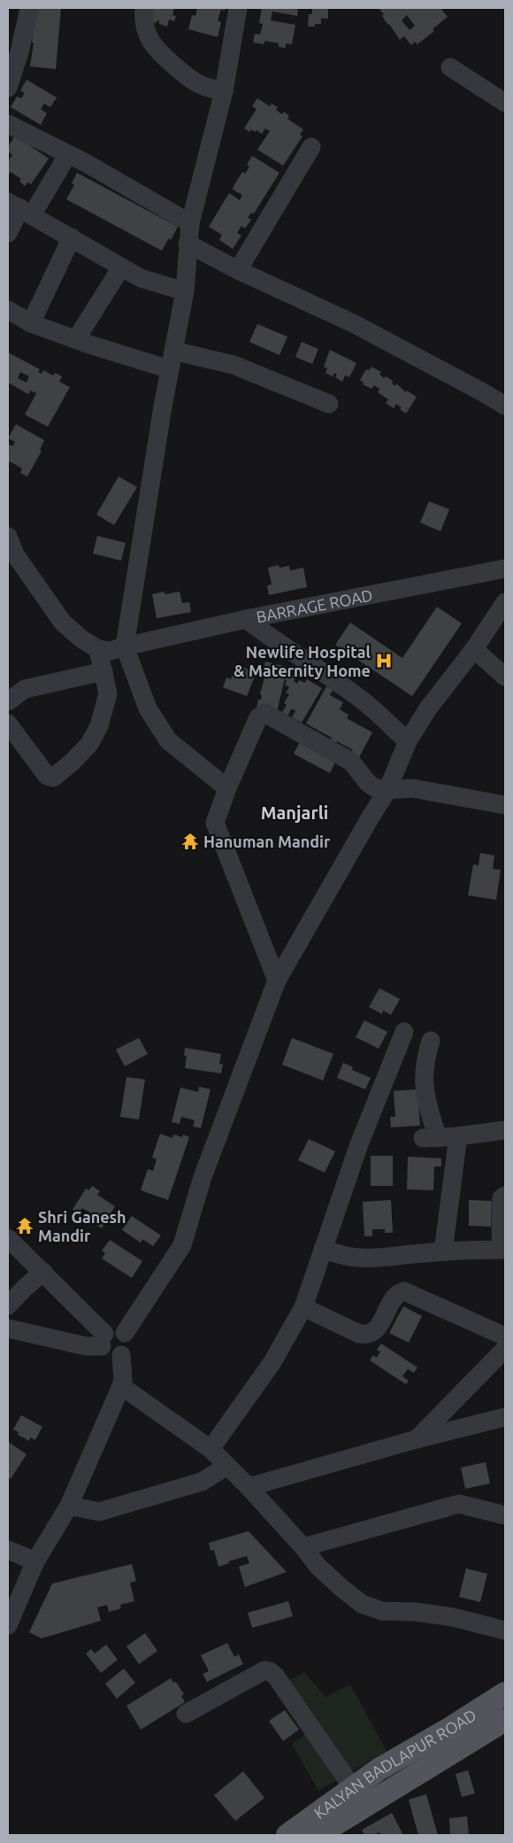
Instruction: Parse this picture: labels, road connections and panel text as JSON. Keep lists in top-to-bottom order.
{
  "streets": {
    "main road": ["KALYAN BADLAPUR ROAD"],
    "street": ["BARRAGE ROAD"]
  },
  "districts": ["Manjarli"],
  "places": {
    "hospital": ["Newlife Hospital & Maternity Home"],
    "temple": ["Hanuman Mandir", "Shri Ganesh Mandir"]
  }
}
